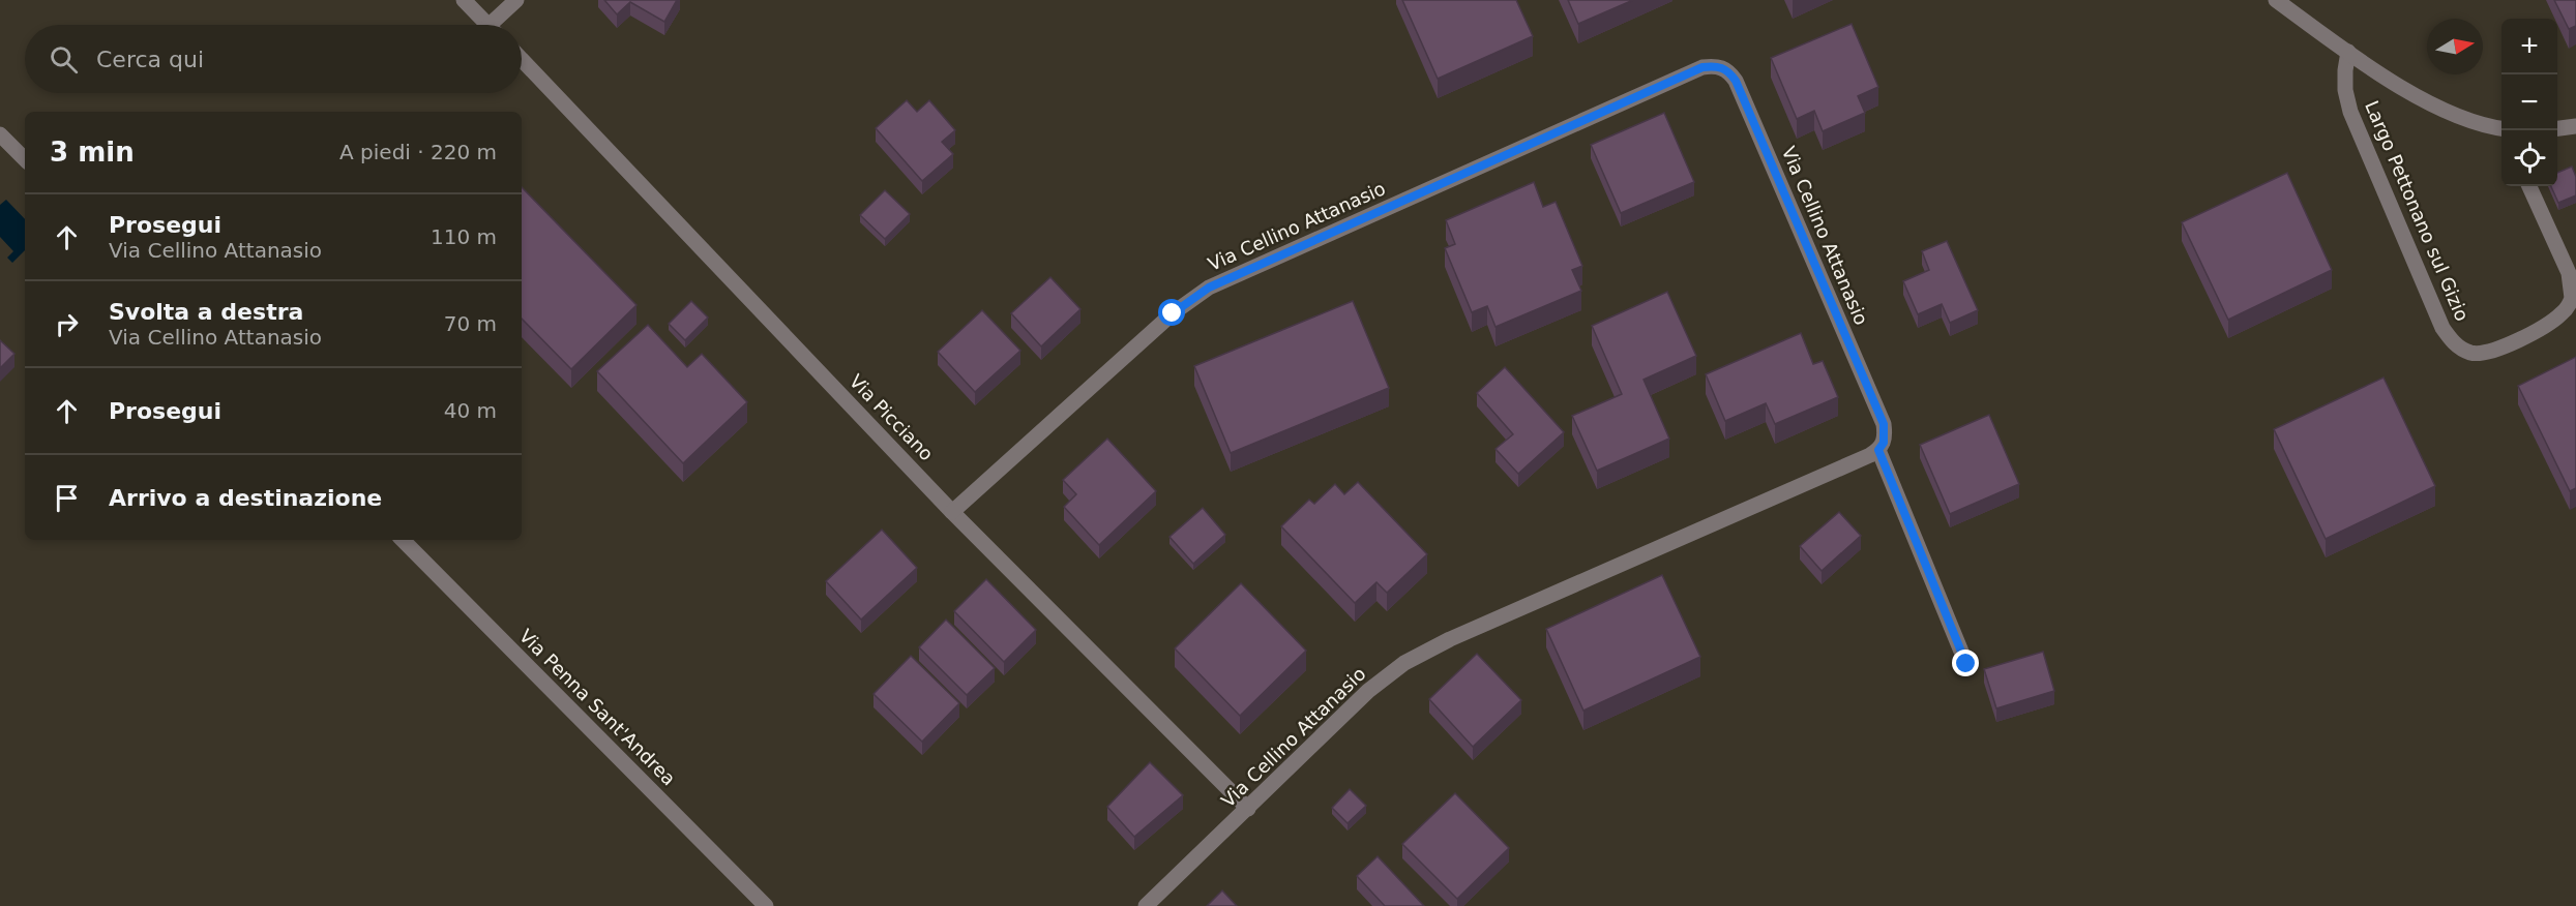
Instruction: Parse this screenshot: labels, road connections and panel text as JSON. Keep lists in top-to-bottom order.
{
  "streets": {
    "street": [
      "Largo Pettonano sul Gizio",
      "Via Cellino Attanasio",
      "Via Picciano",
      "Via Penna Sant'Andrea"
    ]
  },
  "crossings": [
    ["Via Cellino Attanasio", "Via Picciano"]
  ],
  "north": "right",
  "page": {
    "map_buttons": ["+", "−"],
    "search": "Cerca qui",
    "heading": ["3 min", "A piedi · 220 m"],
    "list": [
      ["Prosegui", "Via Cellino Attanasio", "110 m"],
      ["Svolta a destra", "Via Cellino Attanasio", "70 m"],
      ["Prosegui", "40 m"],
      "Arrivo a destinazione"
    ]
  }
}
